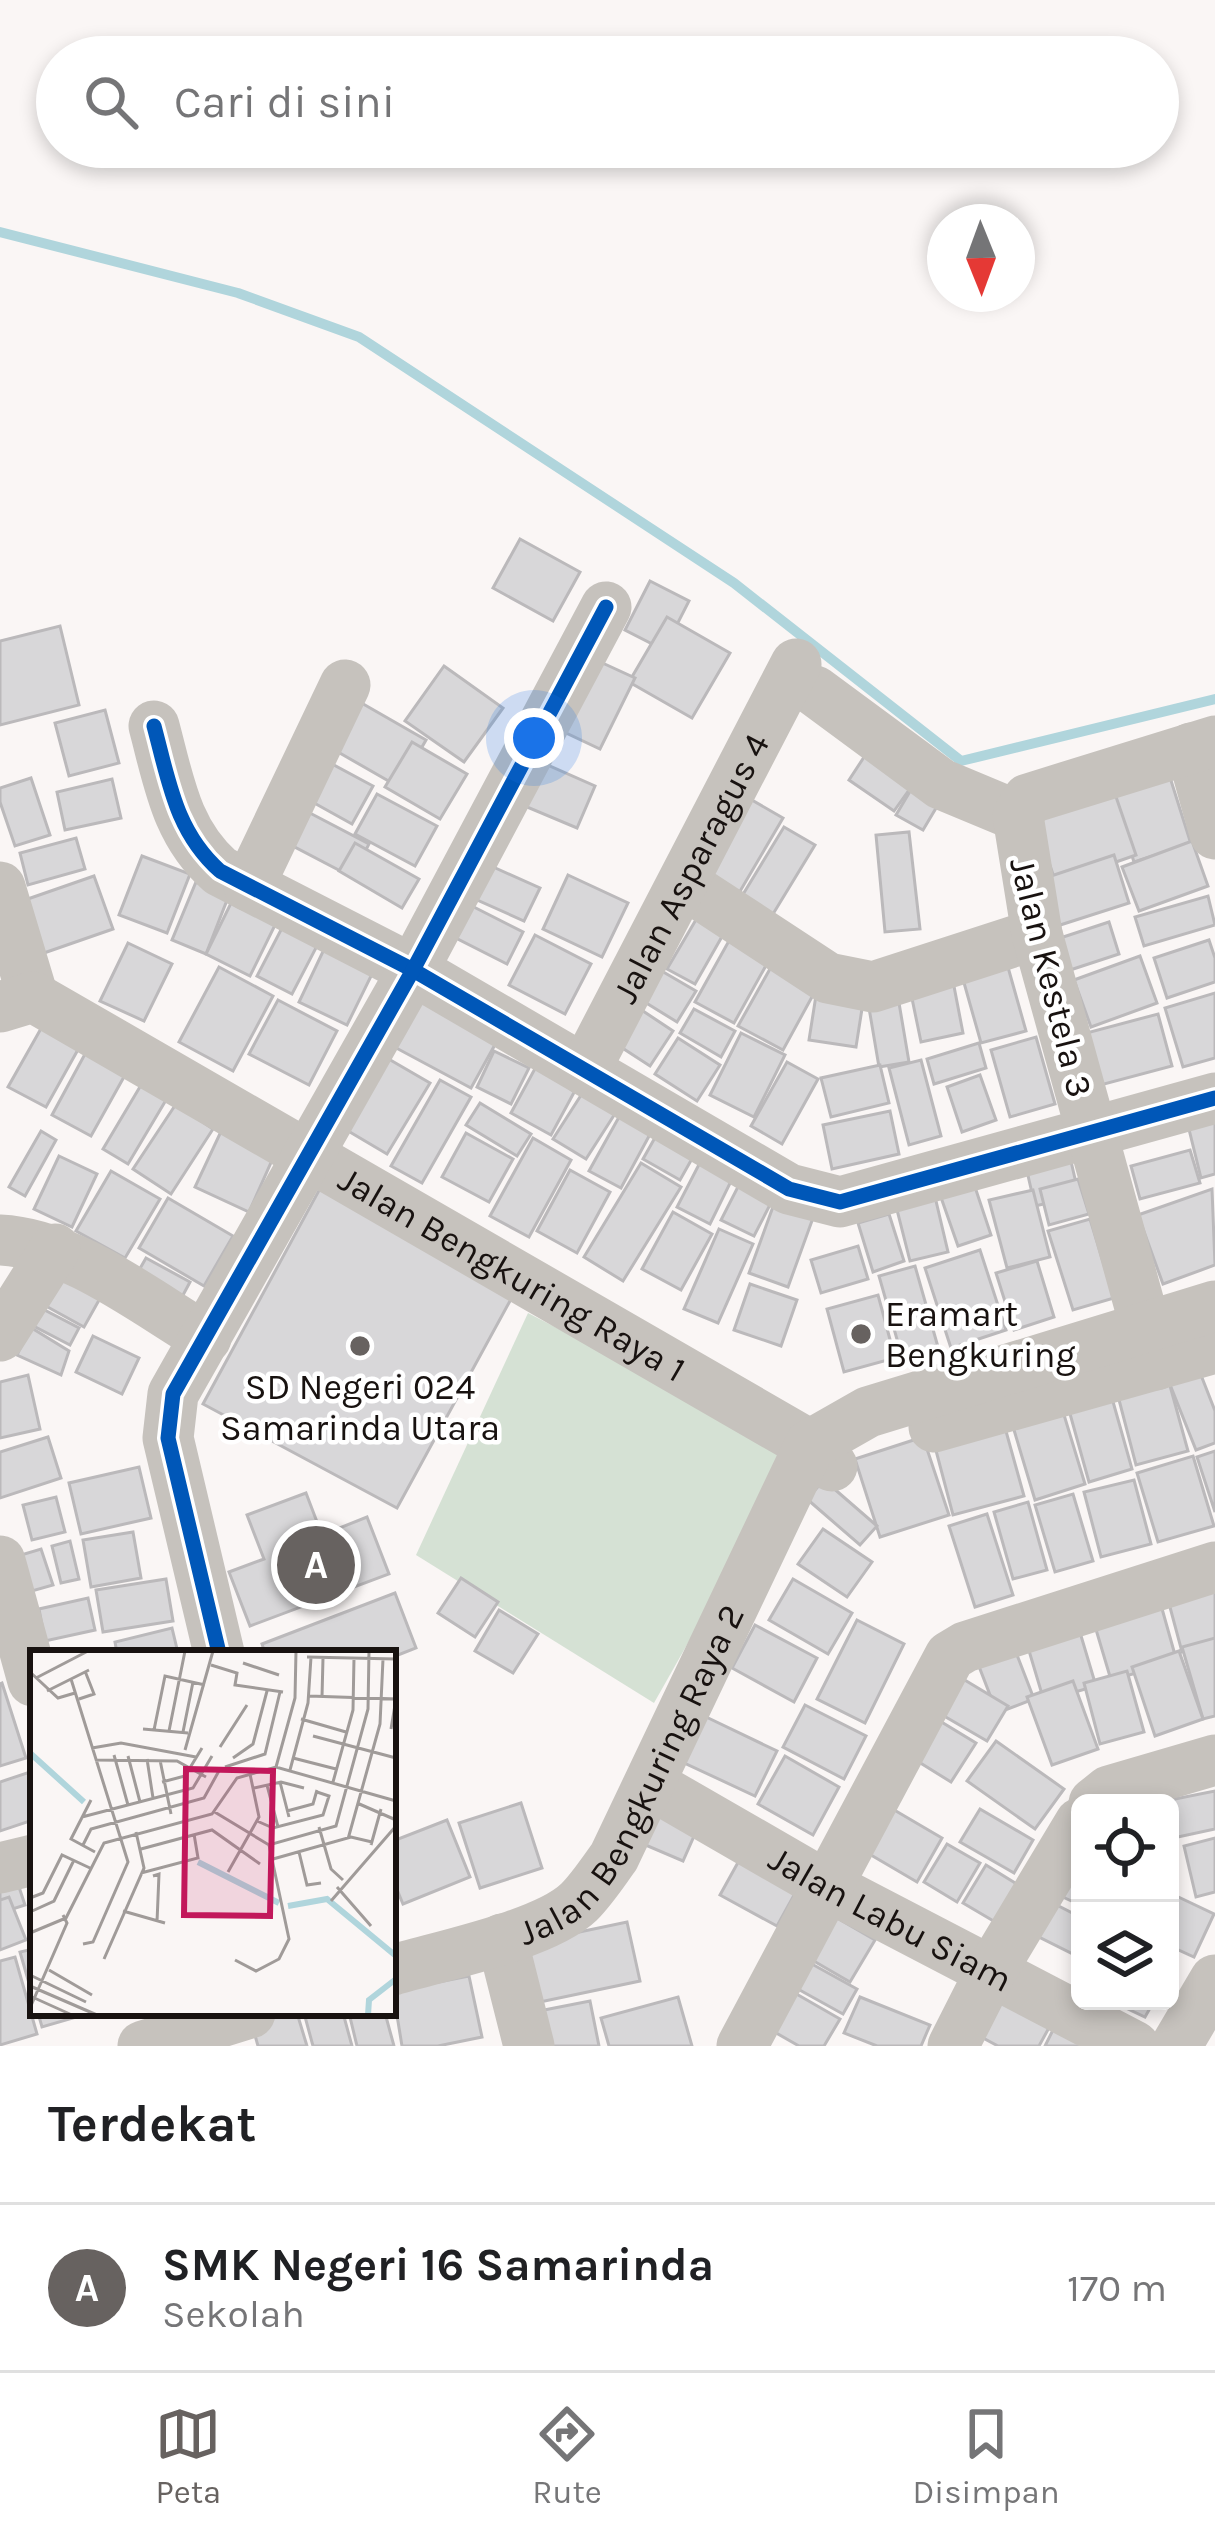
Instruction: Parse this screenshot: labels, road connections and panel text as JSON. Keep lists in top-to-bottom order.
{
  "streets": {
    "street": [
      "Jalan Asparagus 4",
      "Jalan Kestela 3",
      "Jalan Bengkuring Raya 1",
      "Jalan Bengkuring Raya 2",
      "Jalan Labu Siam"
    ]
  },
  "crossings": [
    ["Jalan Asparagus 4", "Jalan Kestela 3"],
    ["Jalan Bengkuring Raya 1", "Jalan Bengkuring Raya 2"],
    ["Jalan Bengkuring Raya 2", "Jalan Labu Siam"]
  ],
  "places": ["Eramart Bengkuring", "SD Negeri 024 Samarinda Utara"],
  "north": "bottom",
  "page": {
    "search": "Cari di sini",
    "pins": "A",
    "heading": "Terdekat",
    "list": [
      {
        "mark": "A",
        "name": "SMK Negeri 16 Samarinda",
        "note": "Sekolah",
        "value": "170 m"
      }
    ],
    "nav": ["Peta", "Rute", "Disimpan"]
  }
}
